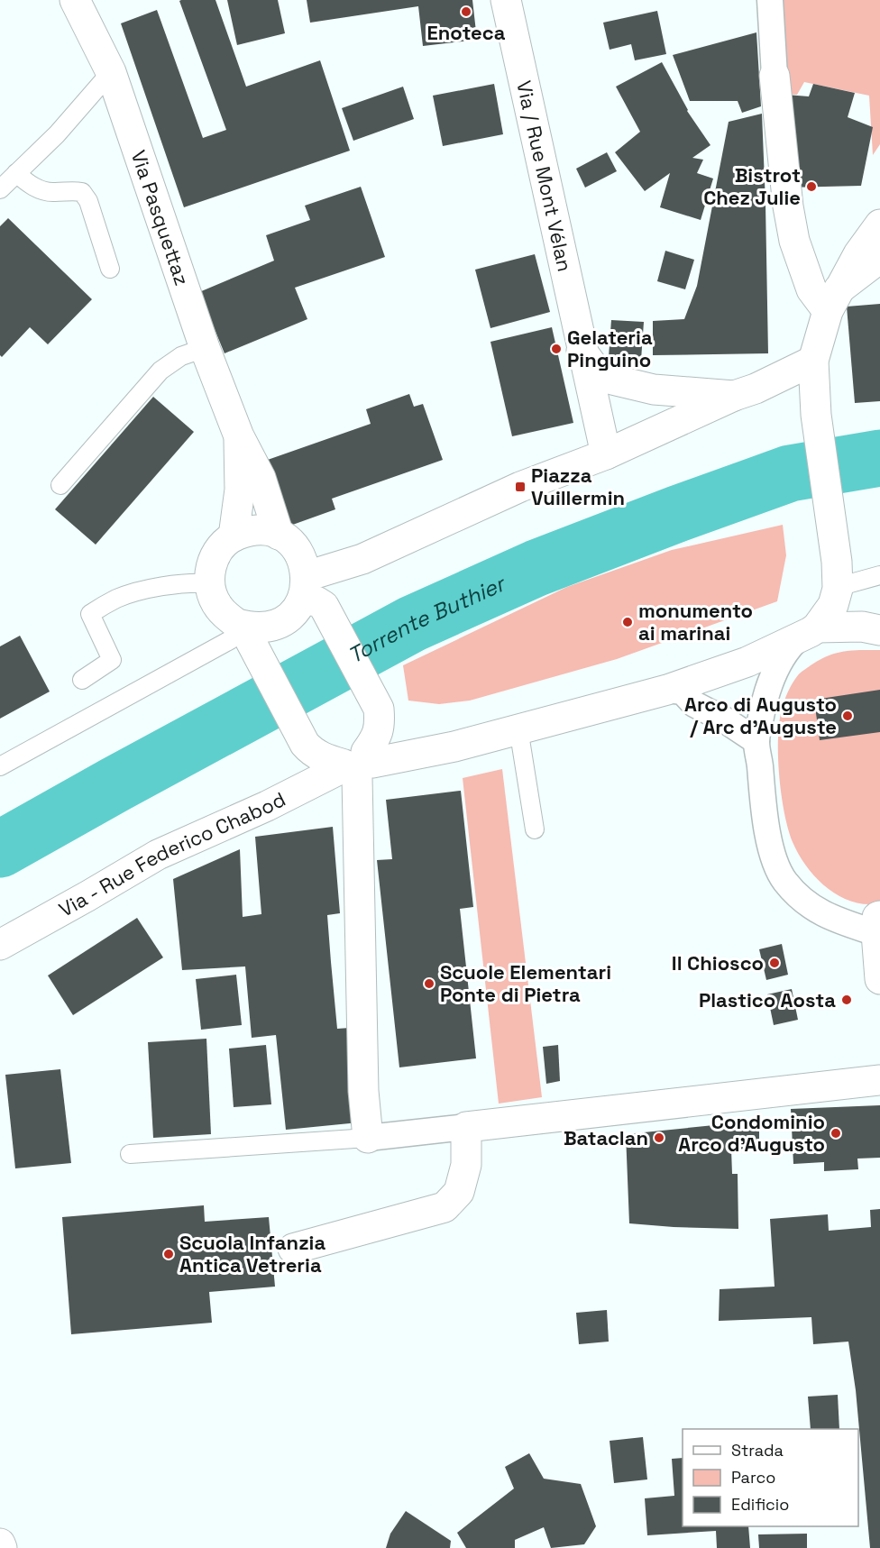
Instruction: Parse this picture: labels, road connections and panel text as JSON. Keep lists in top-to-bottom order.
{
  "streets": {
    "street": ["Via / Rue Mont Vélan", "Via Pasquettaz", "Via - Rue Federico Chabod"]
  },
  "water": ["Torrente Buthier"],
  "places": {
    "other": [
      "Enoteca",
      "Bistrot Chez Julie",
      "Gelateria Pinguino",
      "monumento ai marinai",
      "Arco di Augusto / Arc d'Auguste",
      "Il Chiosco",
      "Scuole Elementari Ponte di Pietra",
      "Plastico Aosta",
      "Condominio Arco d'Augusto",
      "Bataclan",
      "Scuola Infanzia Antica Vetreria"
    ],
    "transit": ["Piazza Vuillermin"]
  },
  "legend": ["Strada", "Parco", "Edificio"]
}
